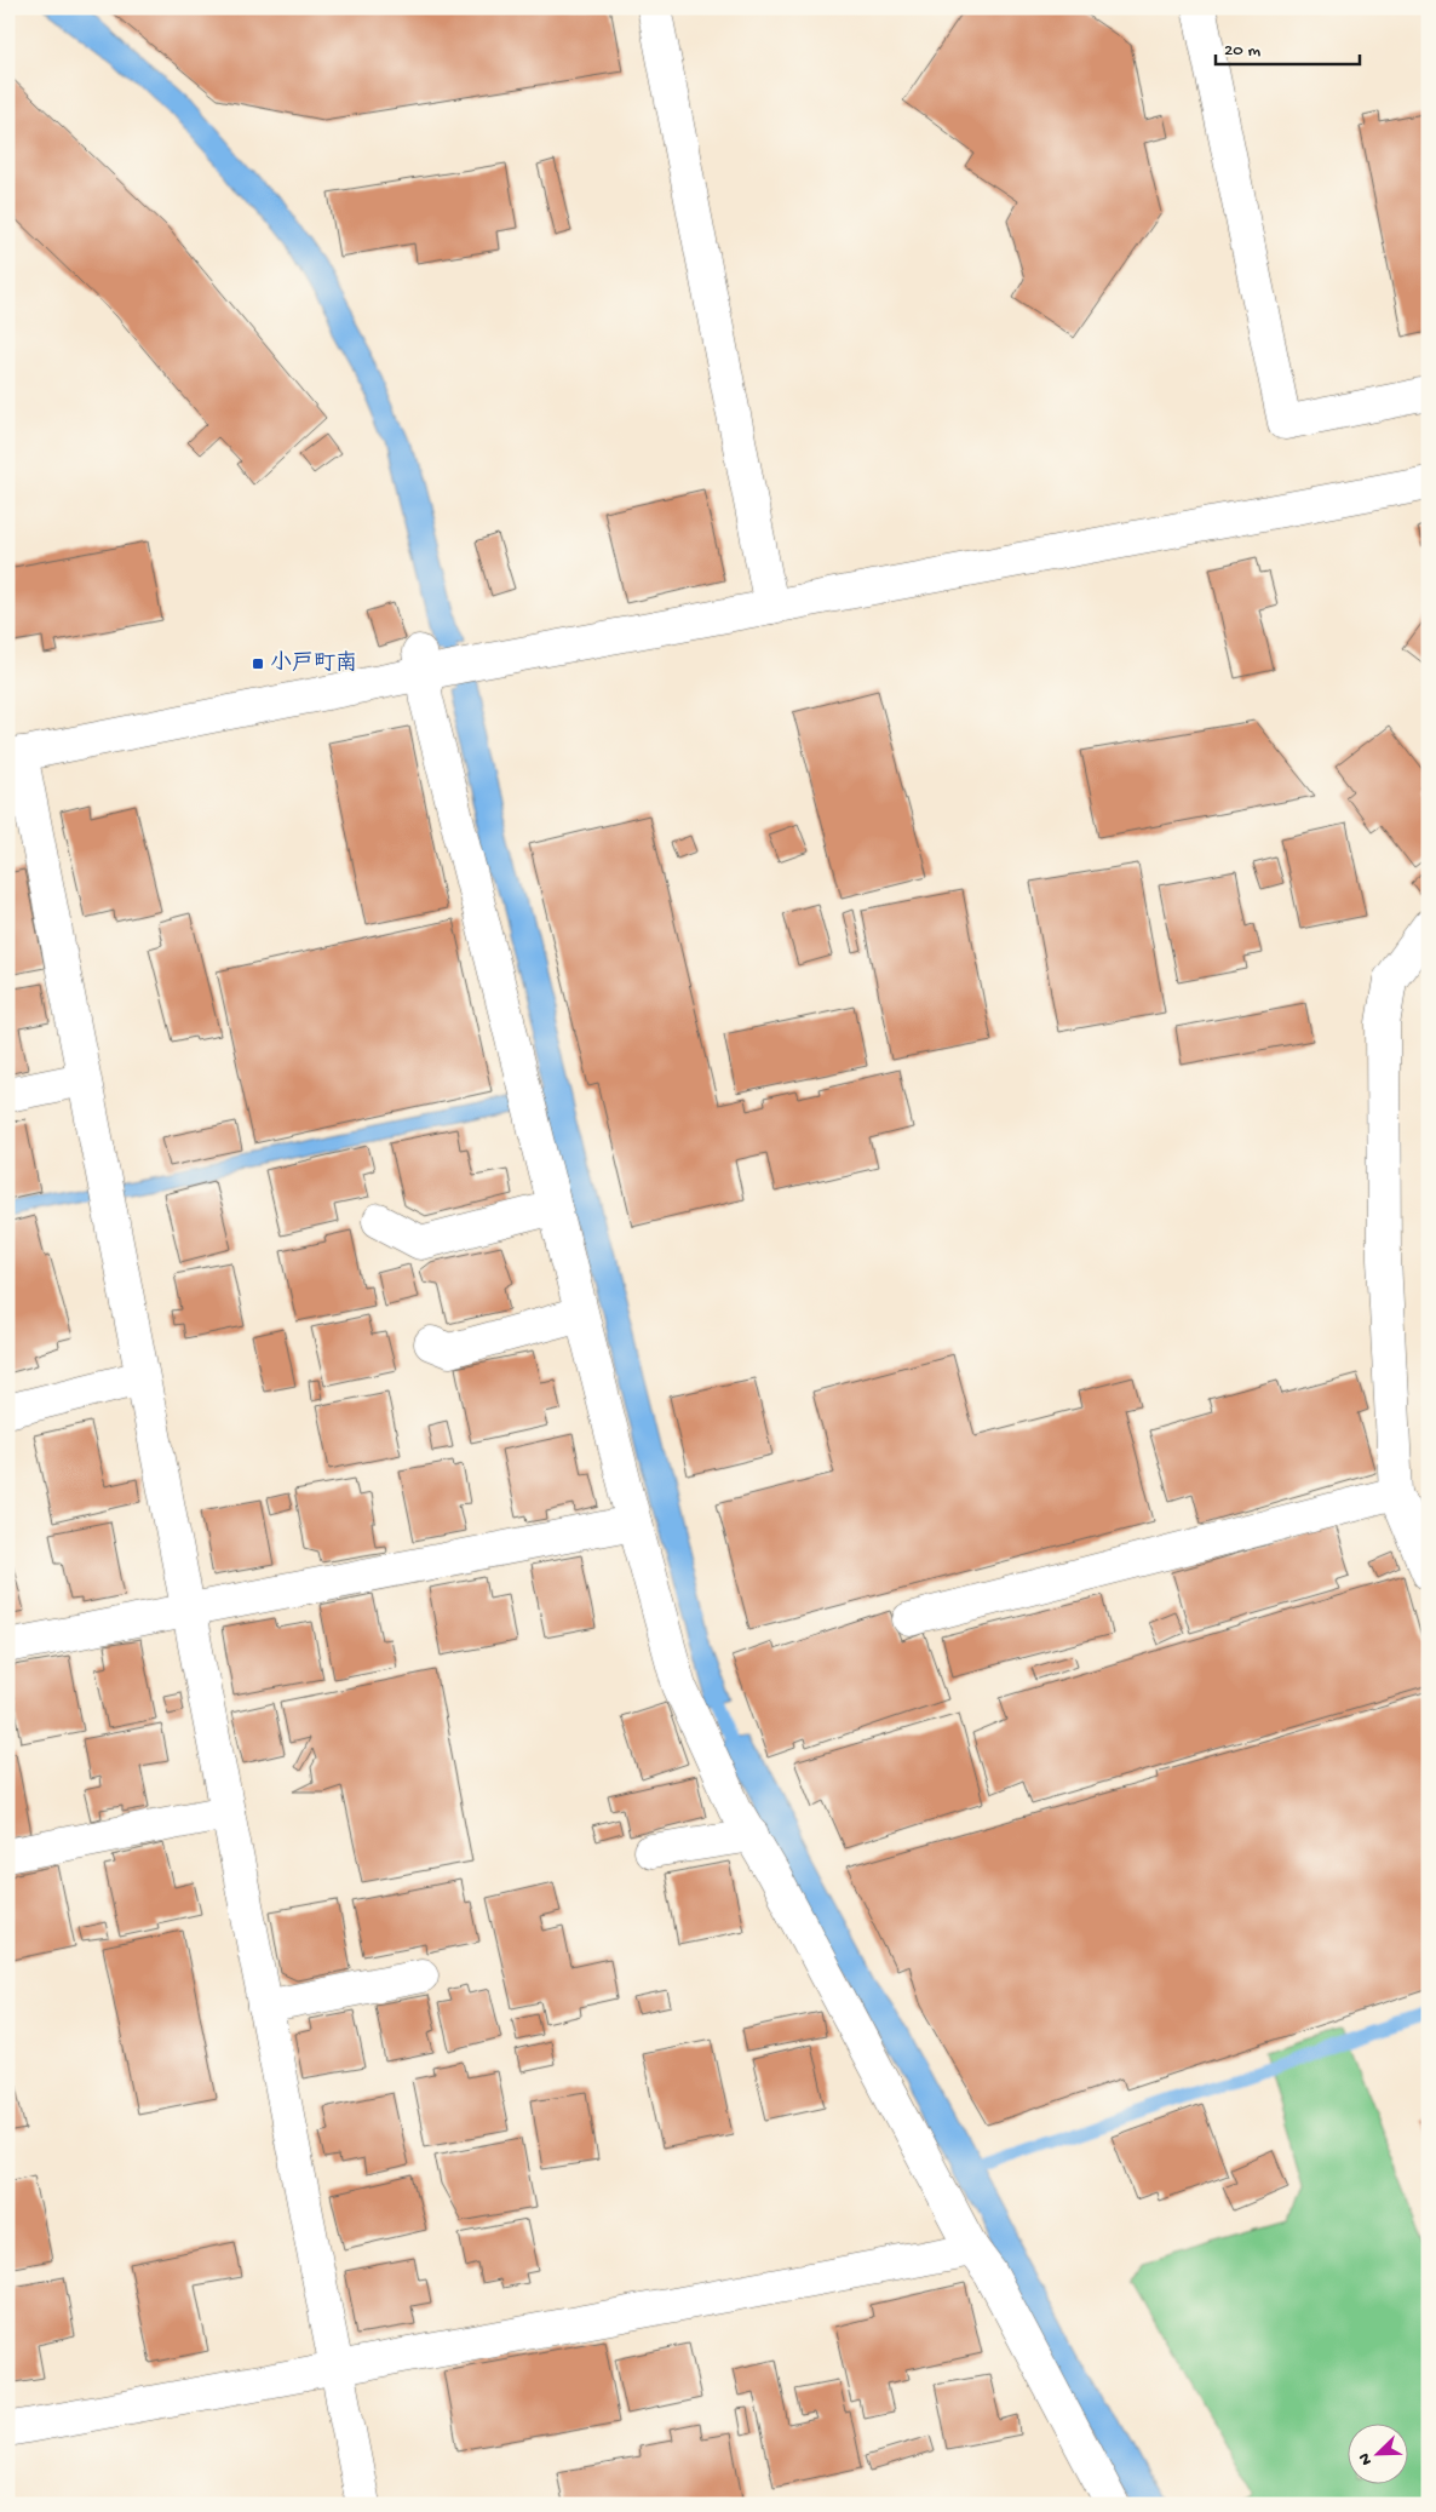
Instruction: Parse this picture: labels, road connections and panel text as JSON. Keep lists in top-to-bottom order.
{
  "places": {
    "transit": ["小戸町南"]
  },
  "scale_bar": "20 m",
  "north": "bottom left"
}
